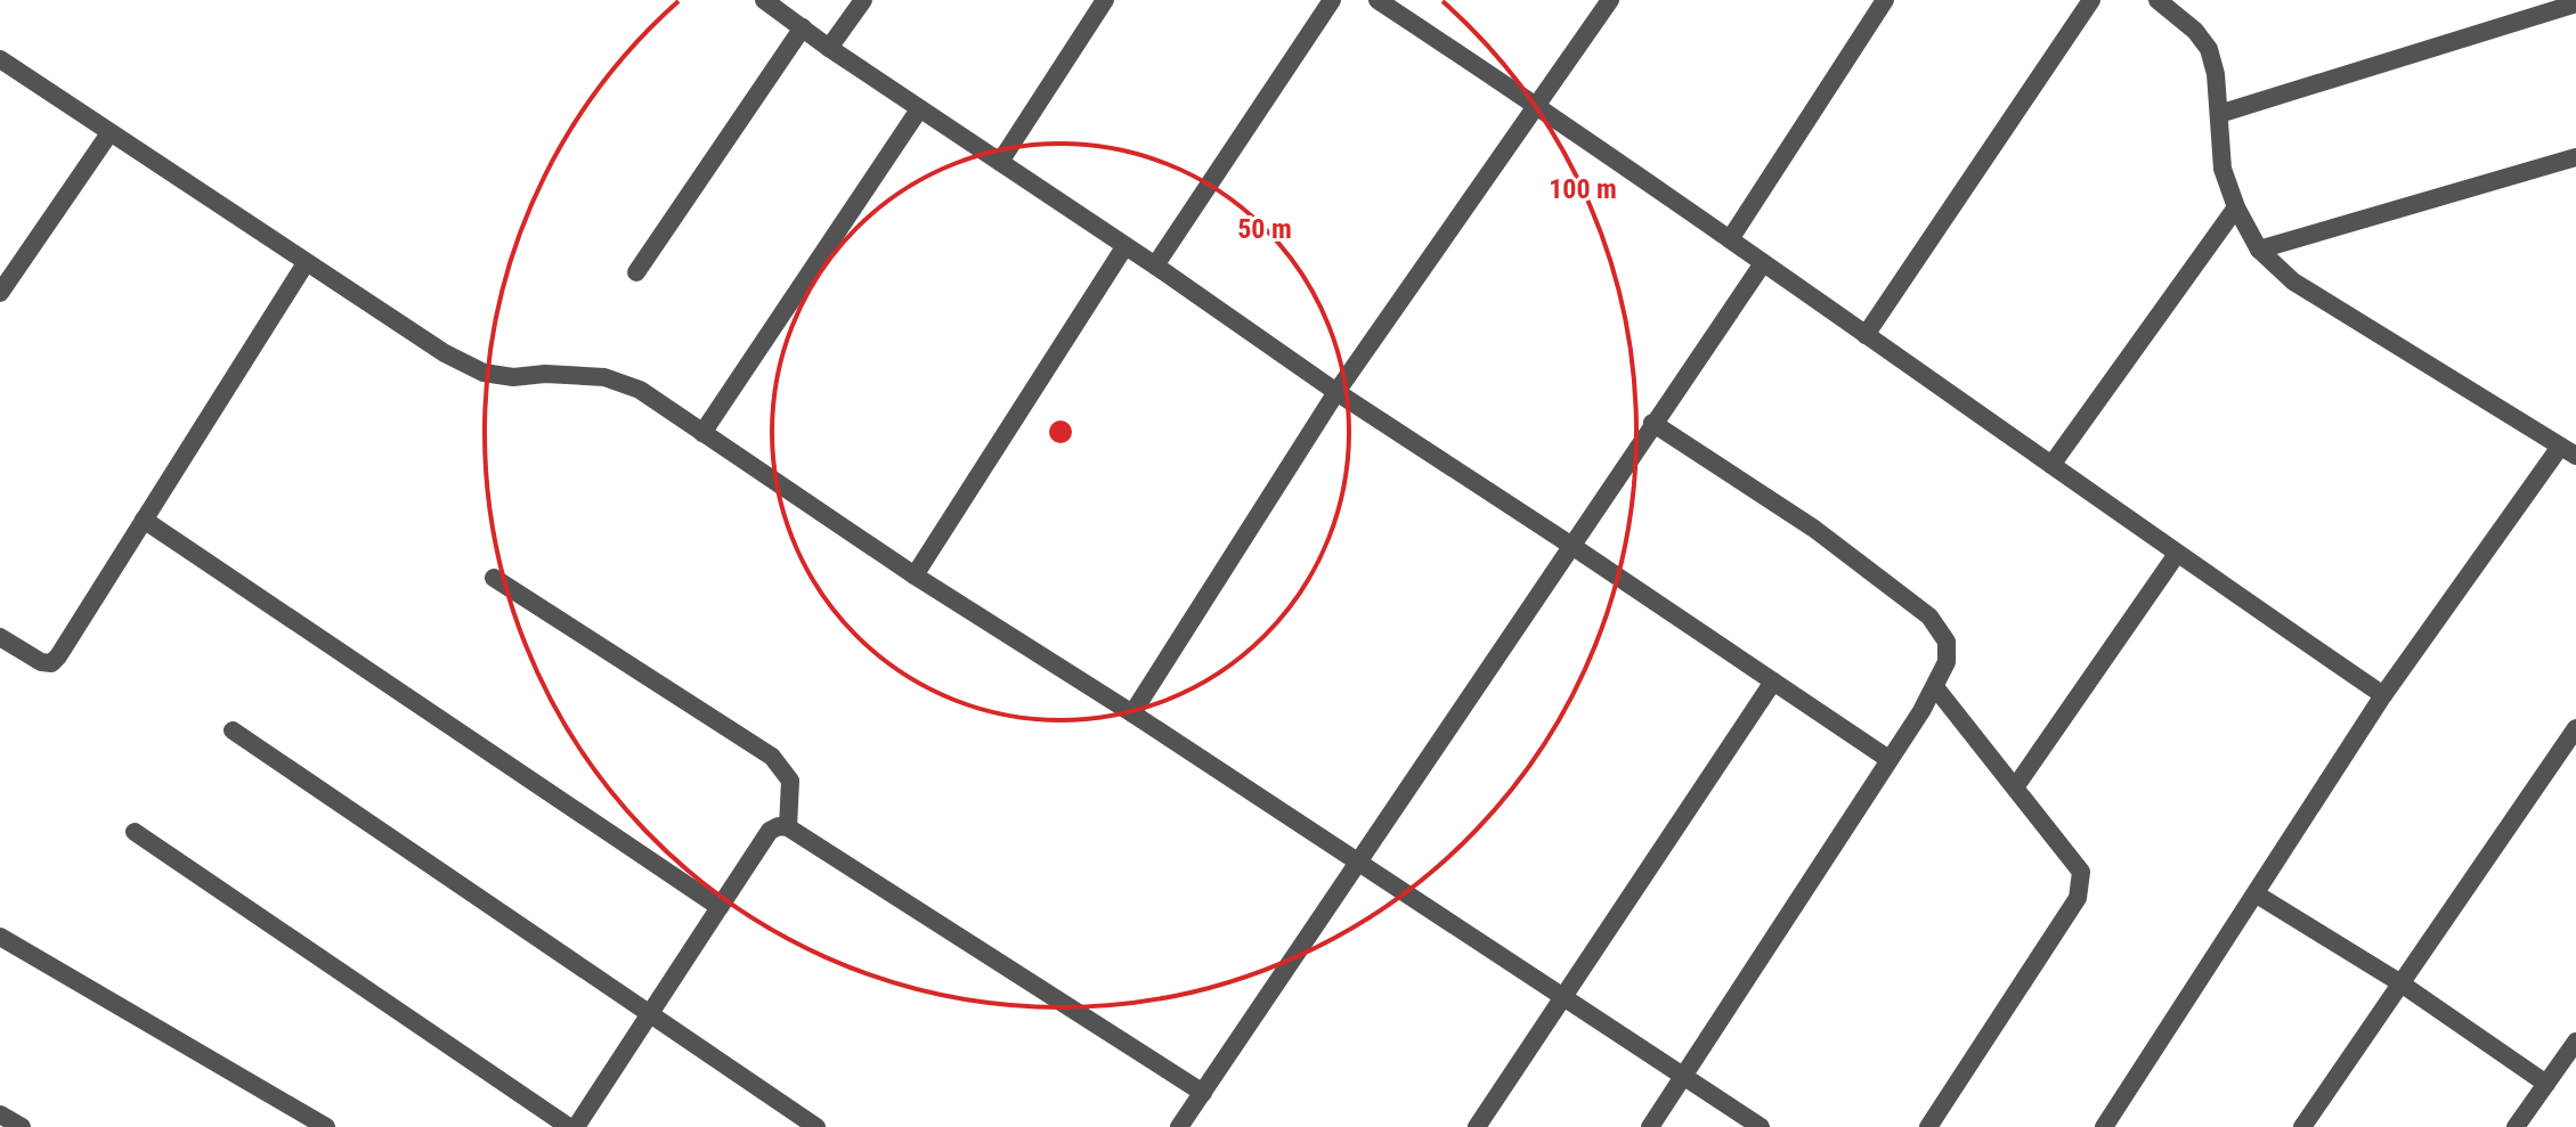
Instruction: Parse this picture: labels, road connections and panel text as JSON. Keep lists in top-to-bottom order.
{
  "rings": ["100 m", "50 m"]
}
